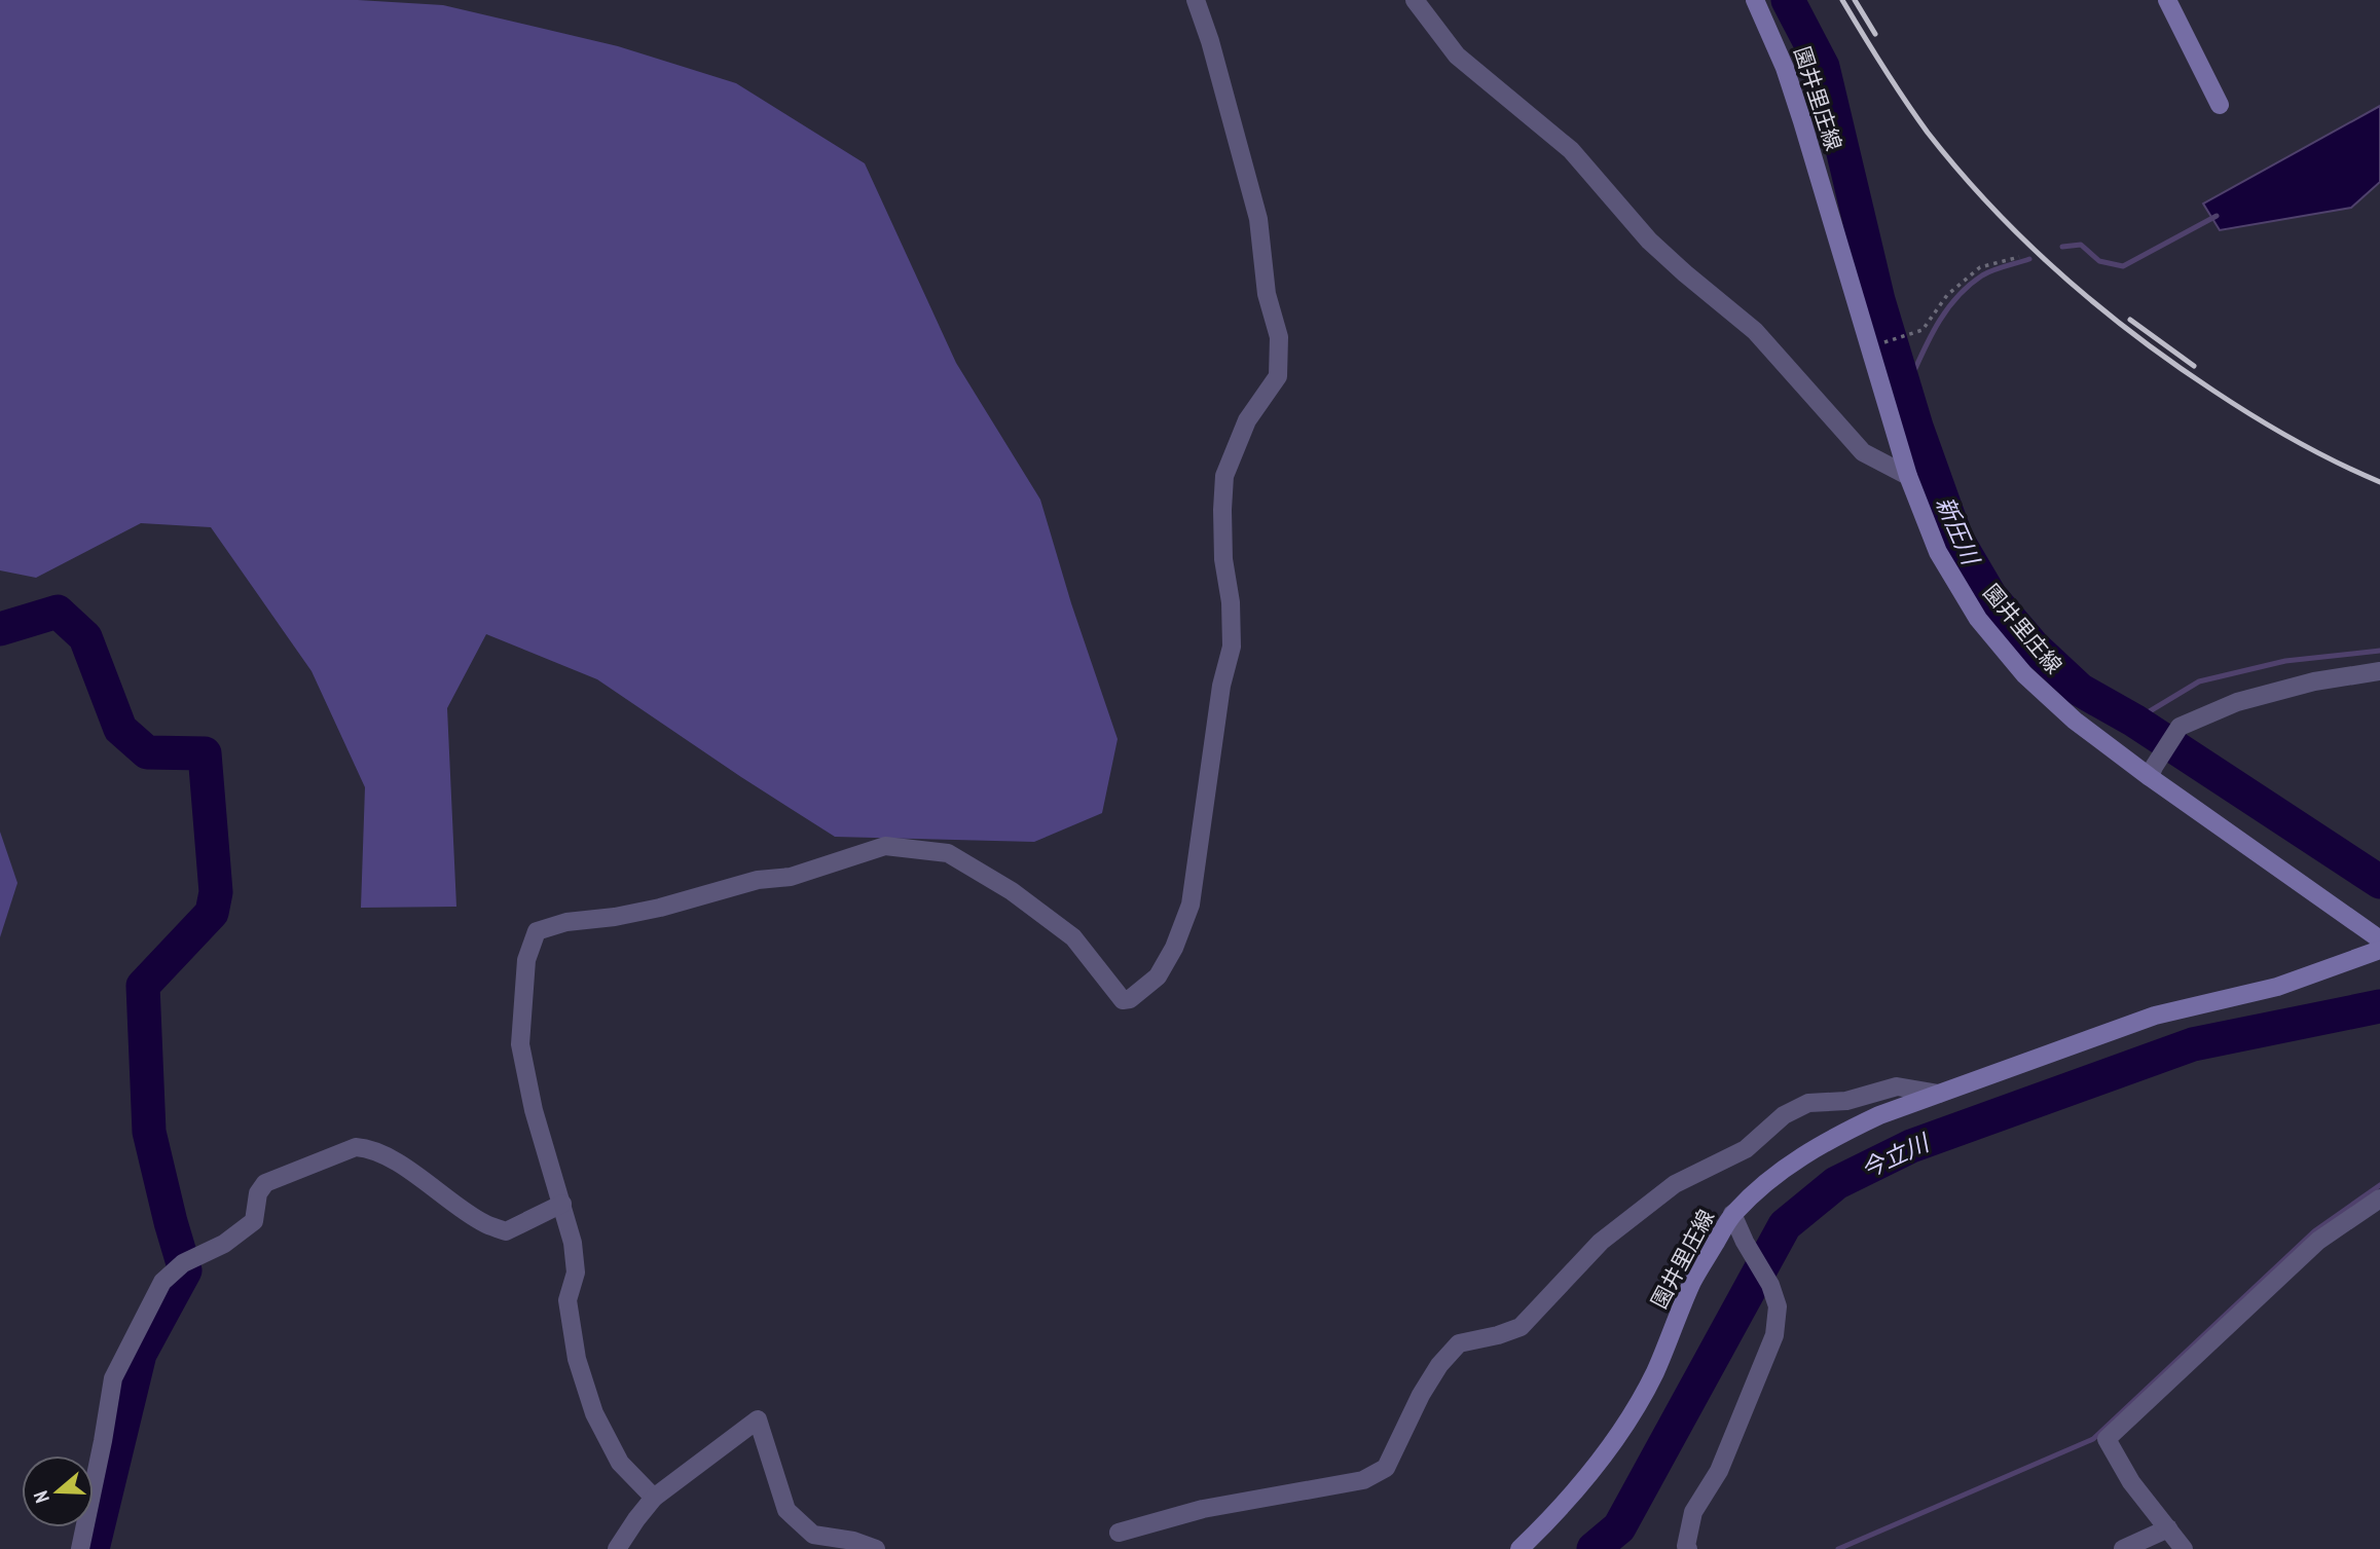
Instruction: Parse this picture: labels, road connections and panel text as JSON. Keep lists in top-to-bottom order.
{
  "streets": {
    "main road": ["園井里庄線"]
  },
  "water": ["新圧川", "今立川"],
  "north": "left"
}
